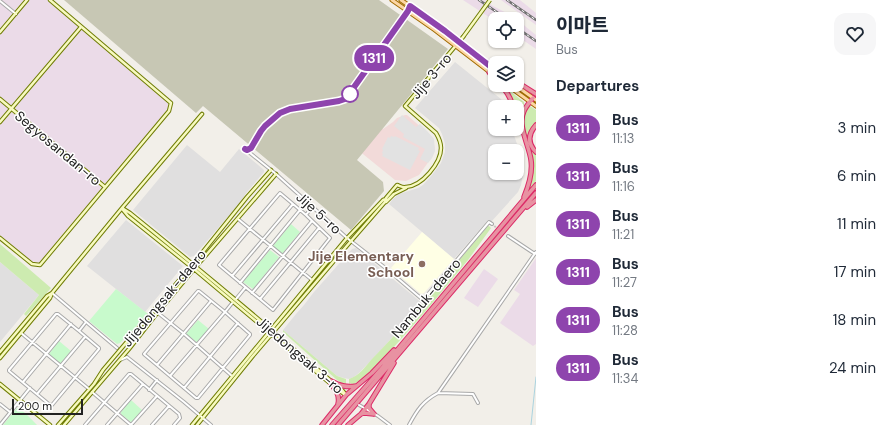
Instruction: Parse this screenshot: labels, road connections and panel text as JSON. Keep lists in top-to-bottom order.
{
  "streets": {
    "highway": ["Nambuk-daero"],
    "street": [
      "Jije 3-ro",
      "Segyosandan-ro",
      "Jije 5-ro",
      "Jijedongsak-daero",
      "Jijedongsak 3-ro"
    ]
  },
  "crossings": [
    ["Jije 5-ro", "Jijedongsak-daero"],
    ["Jijedongsak-daero", "Jijedongsak 3-ro"]
  ],
  "places": ["Jije Elementary School"],
  "lines": ["bus line 1311"],
  "scale_bar": "200 m",
  "page": {
    "on_map": "1311",
    "heading": [
      ["이마트", "Bus"],
      "Departures"
    ],
    "map_buttons": ["+", "−"],
    "list": [
      {
        "mark": "1311",
        "name": "Bus",
        "note": "11:13",
        "value": "3 min"
      },
      {
        "mark": "1311",
        "name": "Bus",
        "note": "11:16",
        "value": "6 min"
      },
      {
        "mark": "1311",
        "name": "Bus",
        "note": "11:21",
        "value": "11 min"
      },
      {
        "mark": "1311",
        "name": "Bus",
        "note": "11:27",
        "value": "17 min"
      },
      {
        "mark": "1311",
        "name": "Bus",
        "note": "11:28",
        "value": "18 min"
      },
      {
        "mark": "1311",
        "name": "Bus",
        "note": "11:34",
        "value": "24 min"
      }
    ],
    "scale": "200 m"
  }
}
